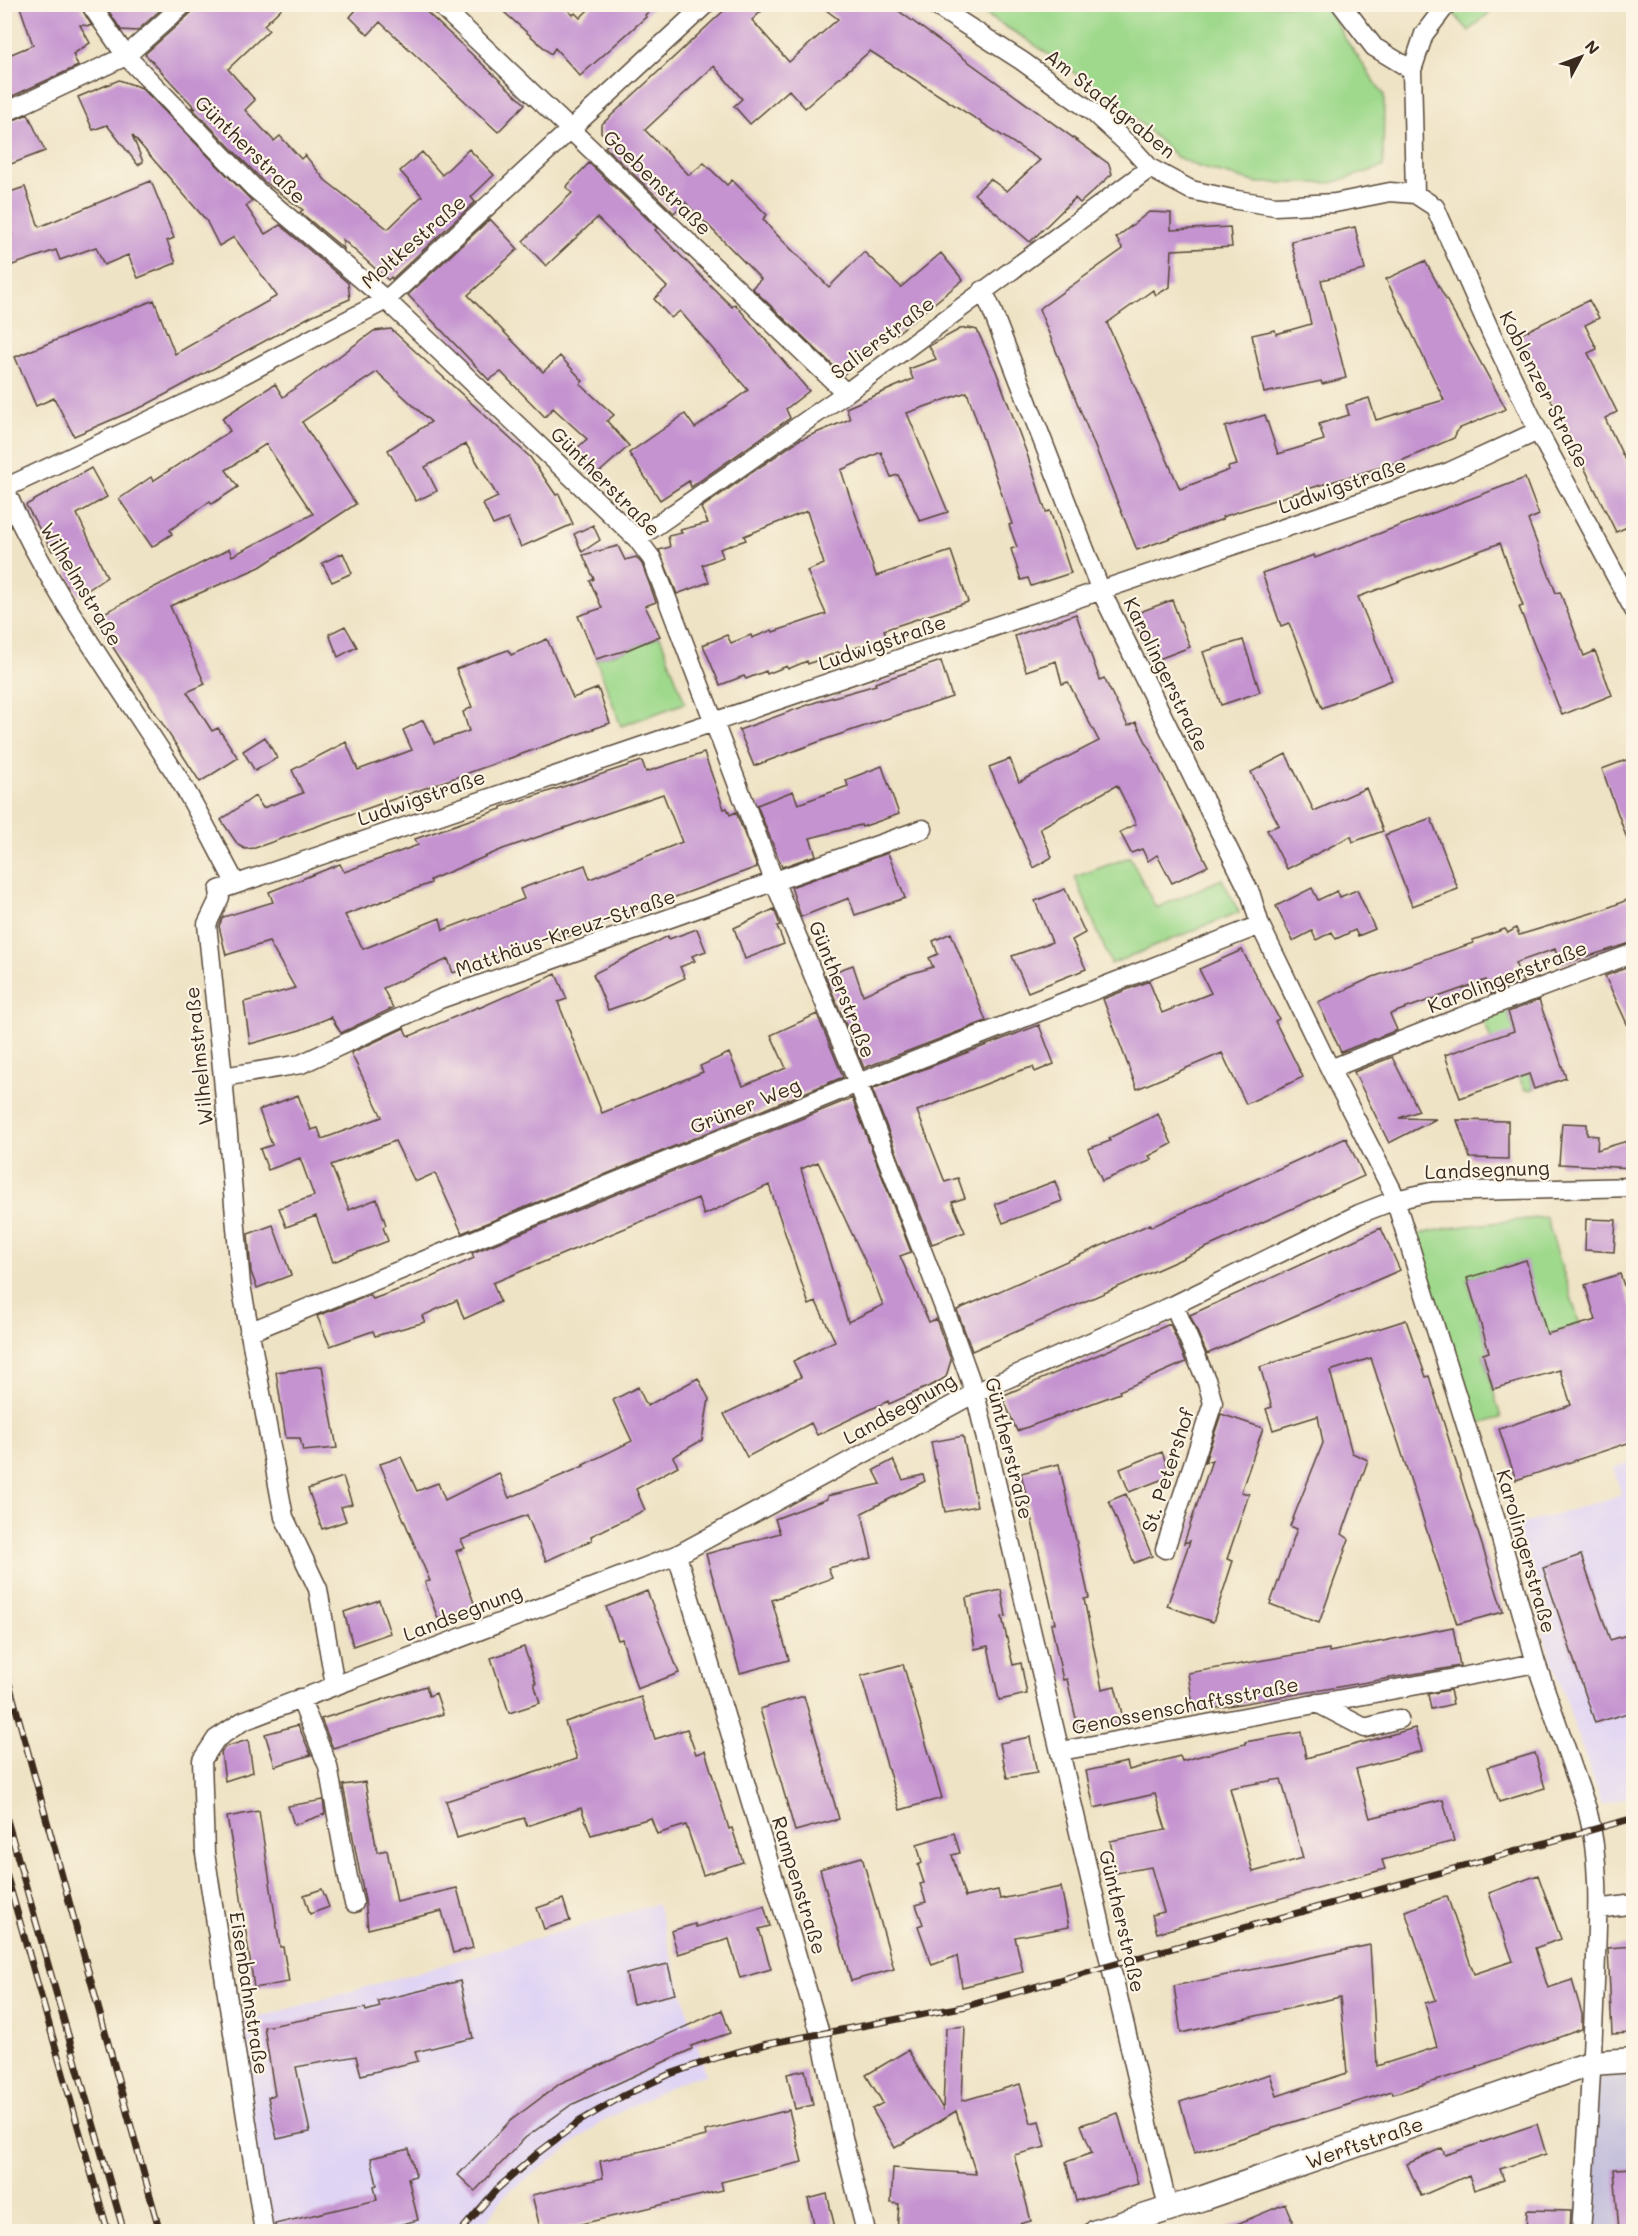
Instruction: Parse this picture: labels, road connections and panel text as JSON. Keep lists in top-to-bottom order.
{
  "streets": {
    "street": [
      "Am Stadtgraben",
      "Güntherstraße",
      "Goebenstraße",
      "Moltkestraße",
      "Salierstraße",
      "Koblenzer Straße",
      "Ludwigstraße",
      "Wilhelmstraße",
      "Karolingerstraße",
      "Matthäus-Kreuz-Straße",
      "Grüner Weg",
      "Landsegnung",
      "St. Petershof",
      "Genossenschaftsstraße",
      "Rampenstraße",
      "Eisenbahnstraße",
      "Werftstraße"
    ]
  },
  "crossings": [
    ["Am Stadtgraben", "Salierstraße"],
    ["Am Stadtgraben", "Koblenzer Straße"],
    ["Güntherstraße", "Moltkestraße"],
    ["Güntherstraße", "Salierstraße"],
    ["Güntherstraße", "Ludwigstraße"],
    ["Güntherstraße", "Matthäus-Kreuz-Straße"],
    ["Güntherstraße", "Grüner Weg"],
    ["Güntherstraße", "Landsegnung"],
    ["Güntherstraße", "Genossenschaftsstraße"],
    ["Güntherstraße", "Werftstraße"],
    ["Goebenstraße", "Moltkestraße"],
    ["Goebenstraße", "Salierstraße"],
    ["Moltkestraße", "Wilhelmstraße"],
    ["Salierstraße", "Karolingerstraße"],
    ["Koblenzer Straße", "Ludwigstraße"],
    ["Ludwigstraße", "Wilhelmstraße"],
    ["Ludwigstraße", "Karolingerstraße"],
    ["Wilhelmstraße", "Matthäus-Kreuz-Straße"],
    ["Wilhelmstraße", "Grüner Weg"],
    ["Wilhelmstraße", "Landsegnung"],
    ["Karolingerstraße", "Grüner Weg"],
    ["Karolingerstraße", "Landsegnung"],
    ["Karolingerstraße", "Genossenschaftsstraße"],
    ["Karolingerstraße", "Werftstraße"],
    ["Landsegnung", "St. Petershof"],
    ["Landsegnung", "Rampenstraße"],
    ["Landsegnung", "Eisenbahnstraße"]
  ],
  "north": "top right"
}
